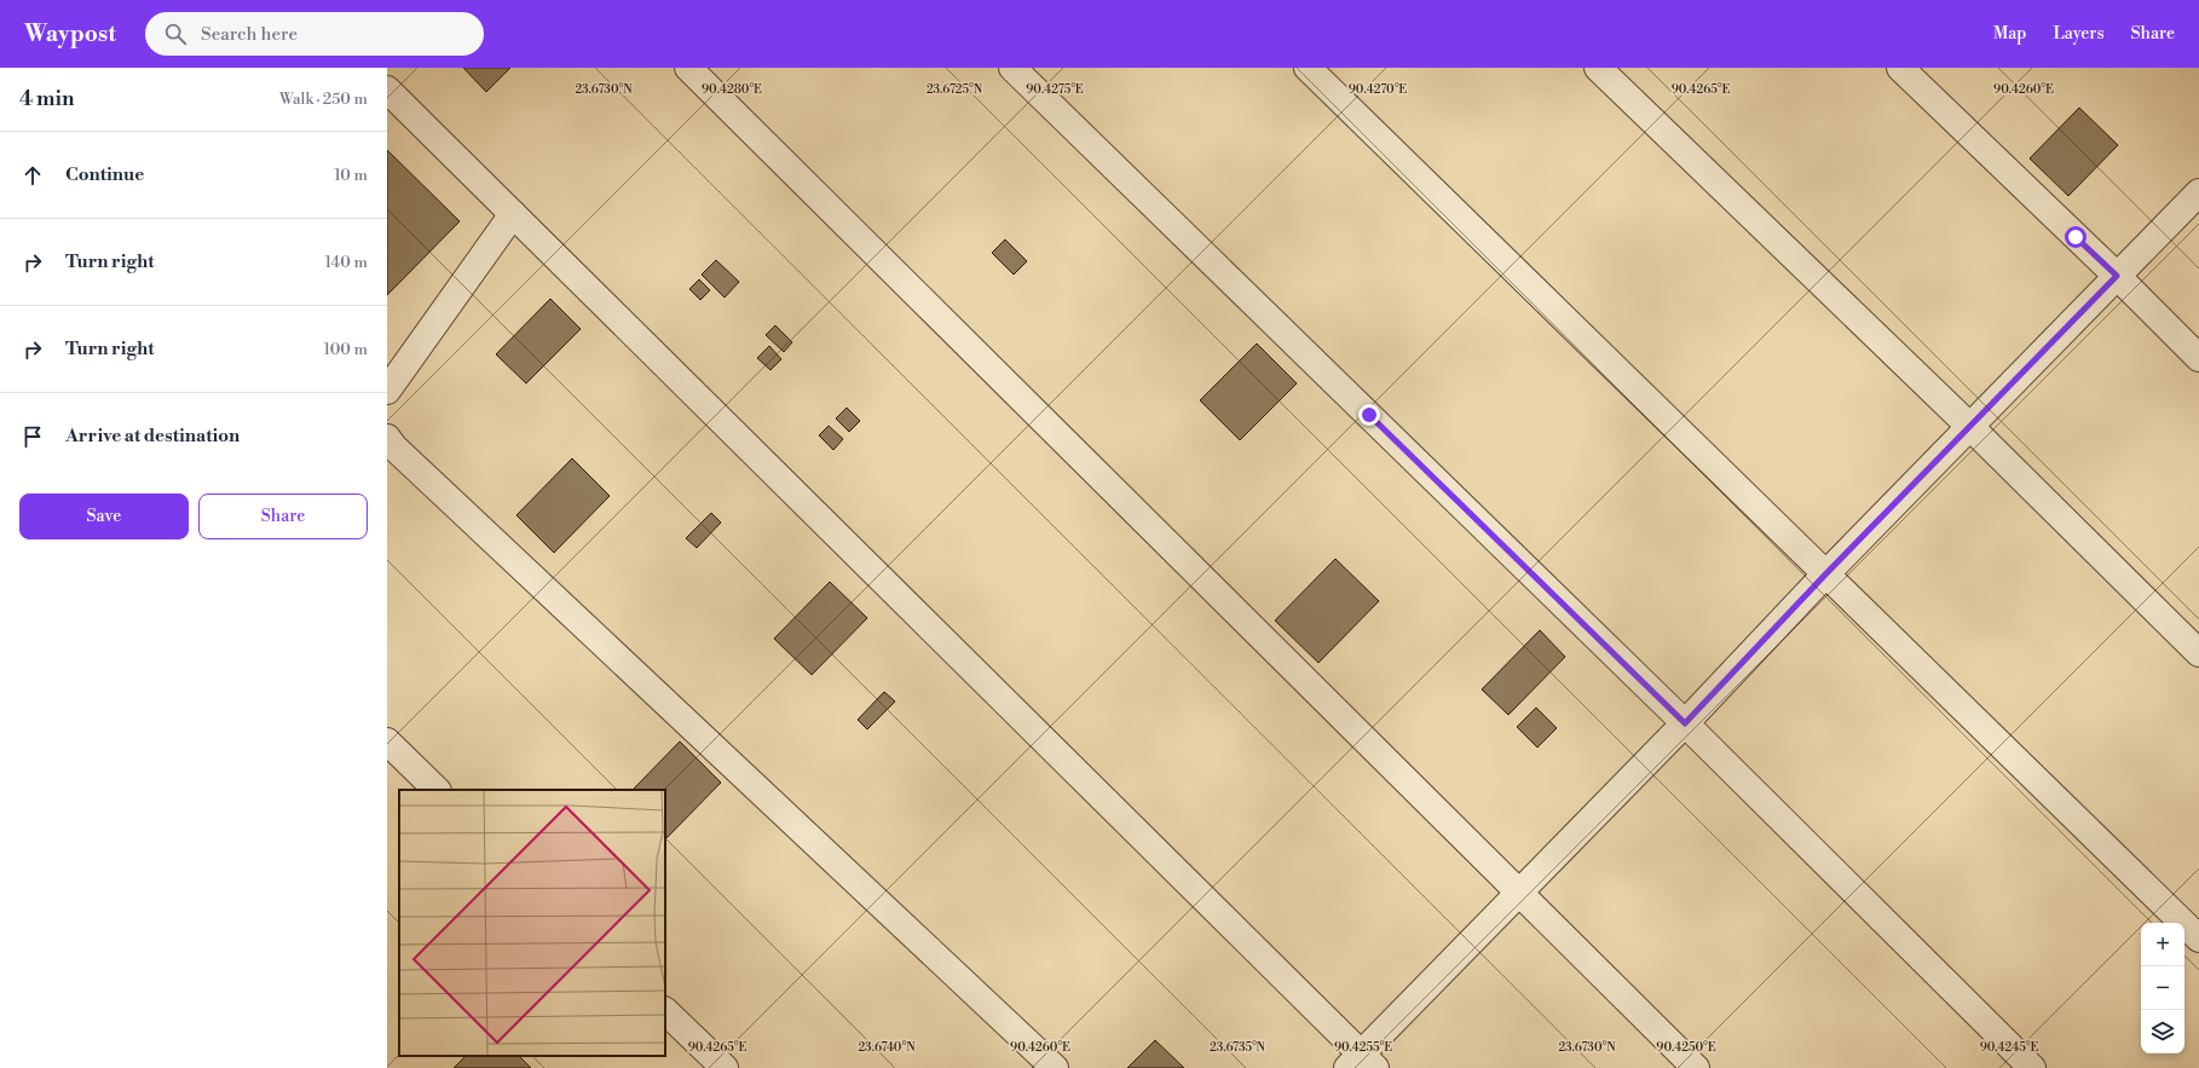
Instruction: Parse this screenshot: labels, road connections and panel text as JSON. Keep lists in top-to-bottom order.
{
  "page": {
    "header": "Waypost",
    "search": "Search here",
    "nav": ["Map", "Layers", "Share"],
    "heading": ["4 min", "Walk · 250 m"],
    "list": [
      ["Continue", "10 m"],
      ["Turn right", "140 m"],
      ["Turn right", "100 m"],
      "Arrive at destination"
    ],
    "buttons": ["Save", "Share"],
    "map_buttons": ["+", "−"]
  },
  "coordinates": [
    "23.6730°N",
    "90.4280°E",
    "23.6725°N",
    "90.4275°E",
    "90.4270°E",
    "90.4265°E",
    "90.4260°E",
    "90.4255°E",
    "90.4250°E",
    "90.4245°E",
    "23.6740°N",
    "23.6735°N"
  ]
}
